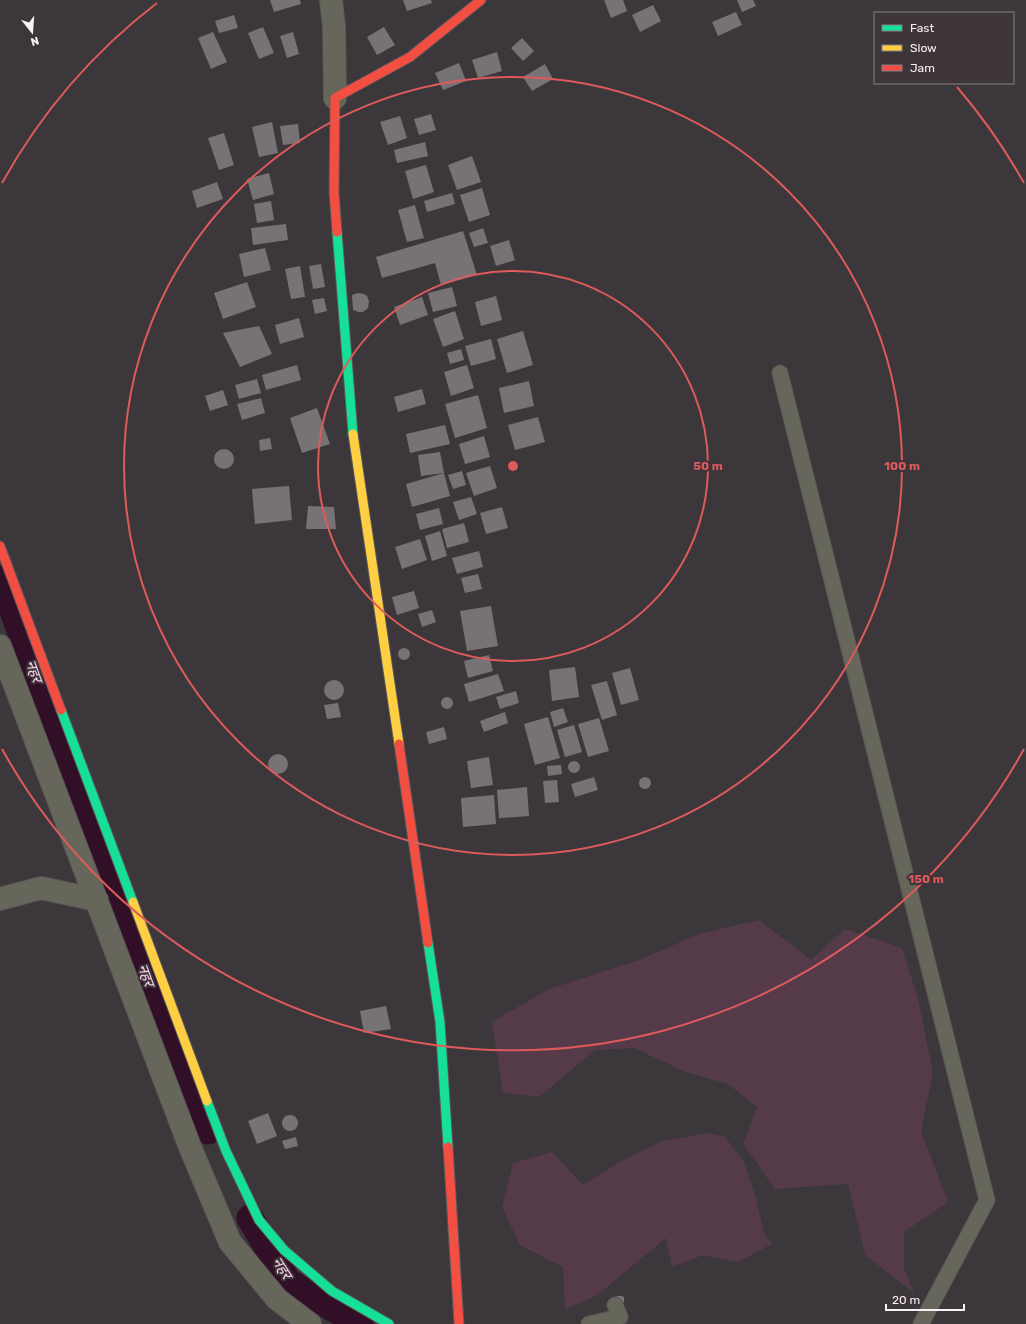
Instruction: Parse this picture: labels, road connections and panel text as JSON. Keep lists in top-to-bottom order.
{
  "water": ["नहर"],
  "legend": ["Fast", "Slow", "Jam"],
  "scale_bar": "20 m",
  "north": "bottom",
  "rings": ["50 m", "100 m", "150 m"]
}
